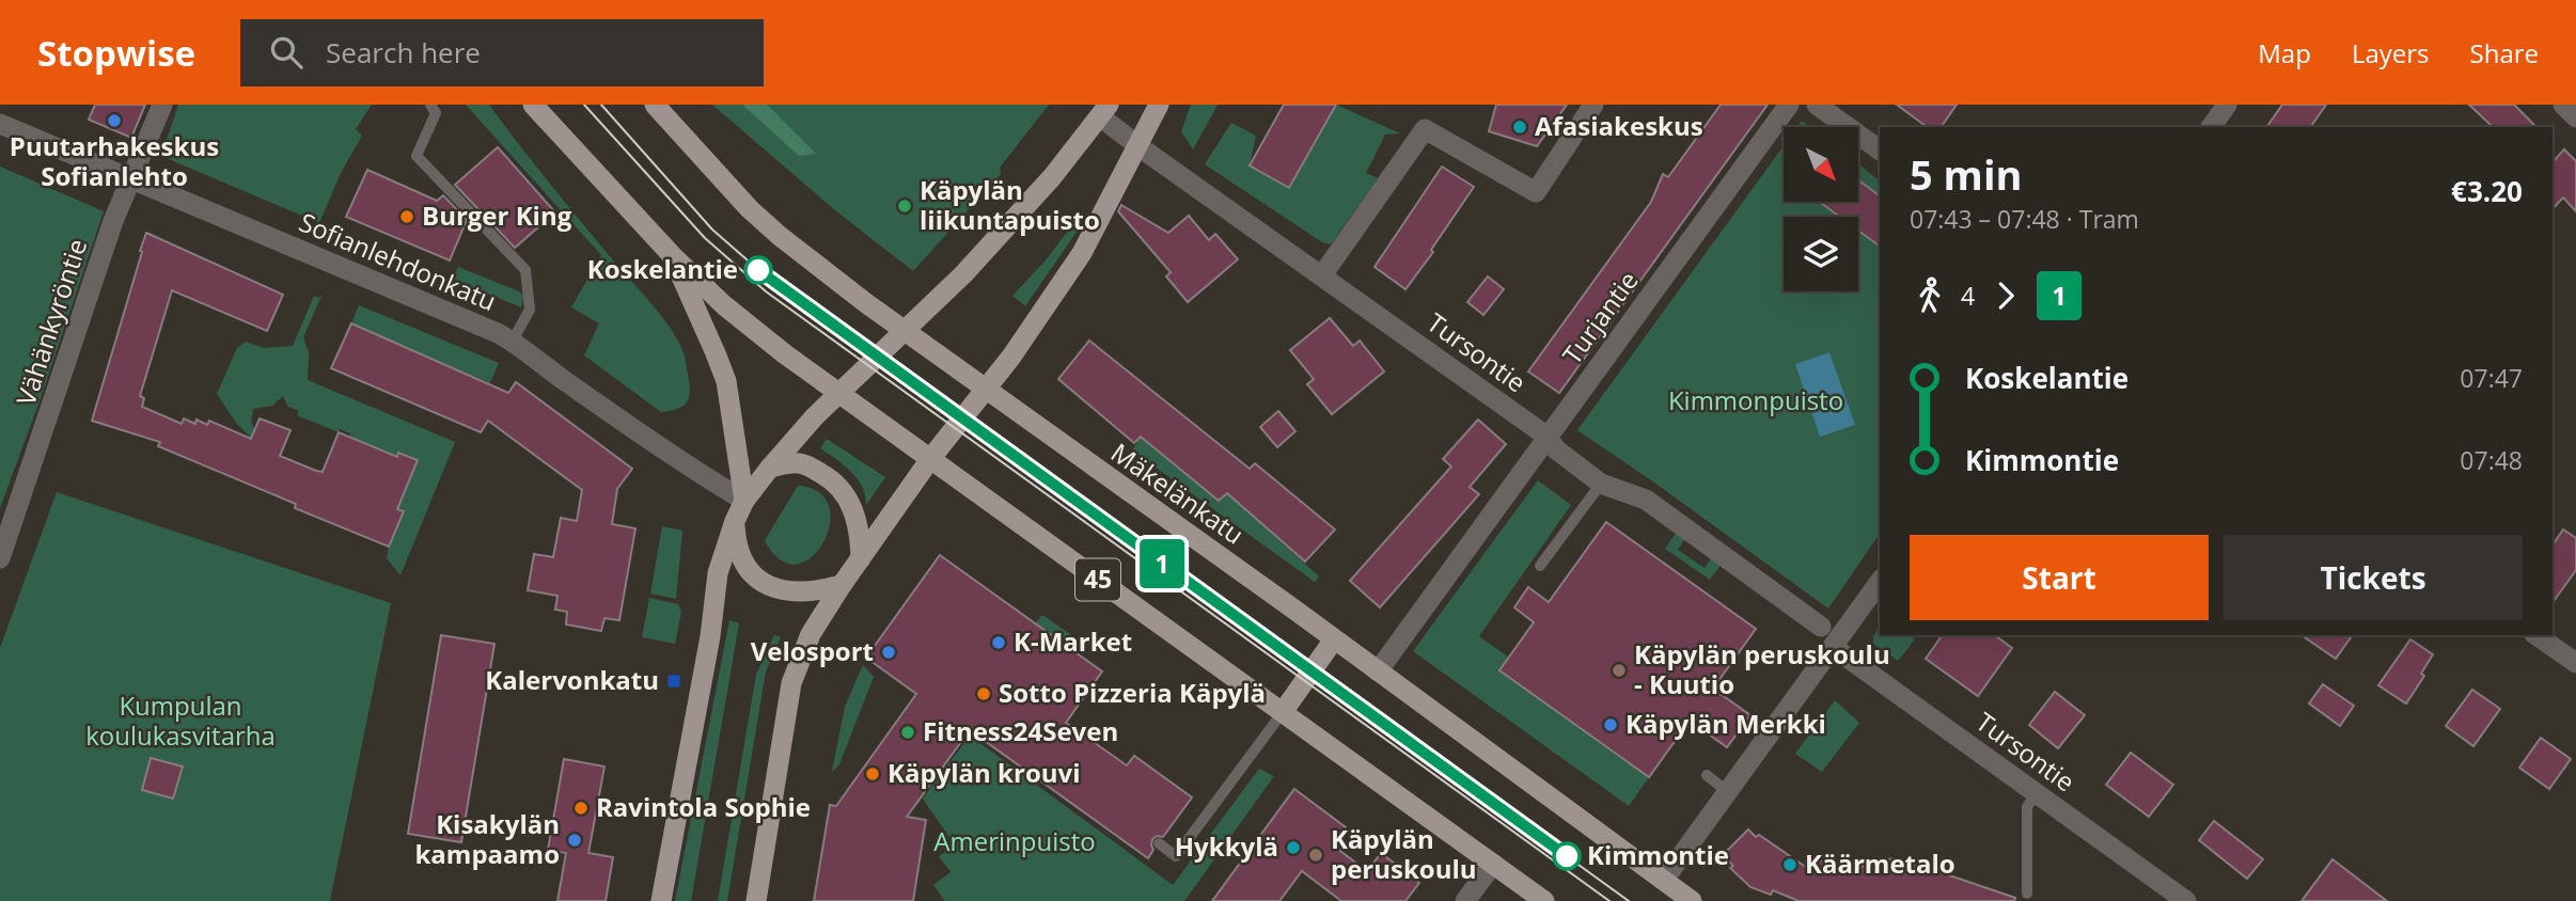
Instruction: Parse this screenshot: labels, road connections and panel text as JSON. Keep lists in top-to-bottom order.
{
  "streets": {
    "main road": ["Mäkelänkatu", "45"],
    "street": [
      "Sofianlehdonkatu",
      "Turjantie",
      "Vähänkyröntie",
      "Tursontie"
    ]
  },
  "crossings": [
    ["Sofianlehdonkatu", "Vähänkyröntie"],
    ["Turjantie", "Tursontie"],
    ["Turjantie", "Mäkelänkatu"]
  ],
  "parks": ["Kimmonpuisto", "Kumpulan koulukasvitarha", "Amerinpuisto"],
  "places": {
    "other": [
      "Puutarhakeskus Sofianlehto",
      "Afasiakeskus",
      "Käpylän liikuntapuisto",
      "Burger King",
      "Koskelantie",
      "K-Market",
      "Velosport",
      "Käpylän peruskoulu - Kuutio",
      "Sotto Pizzeria Käpylä",
      "Käpylän Merkki",
      "Fitness24Seven",
      "Käpylän krouvi",
      "Ravintola Sophie",
      "Kisakylän kampaamo",
      "Hykkylä",
      "Käpylän peruskoulu",
      "Kimmontie",
      "Käärmetalo"
    ],
    "transit": ["Kalervonkatu"]
  },
  "lines": ["tram line 1"],
  "north": "bottom right",
  "page": {
    "header": "Stopwise",
    "search": "Search here",
    "nav": ["Map", "Layers", "Share"],
    "on_map": "1",
    "heading": ["5 min", "07:43 – 07:48 · Tram", "€3.20"],
    "legs": ["4", "1"],
    "list": [
      {
        "name": "Koskelantie",
        "value": "07:47"
      },
      {
        "name": "Kimmontie",
        "value": "07:48"
      }
    ],
    "buttons": ["Start", "Tickets"]
  }
}
